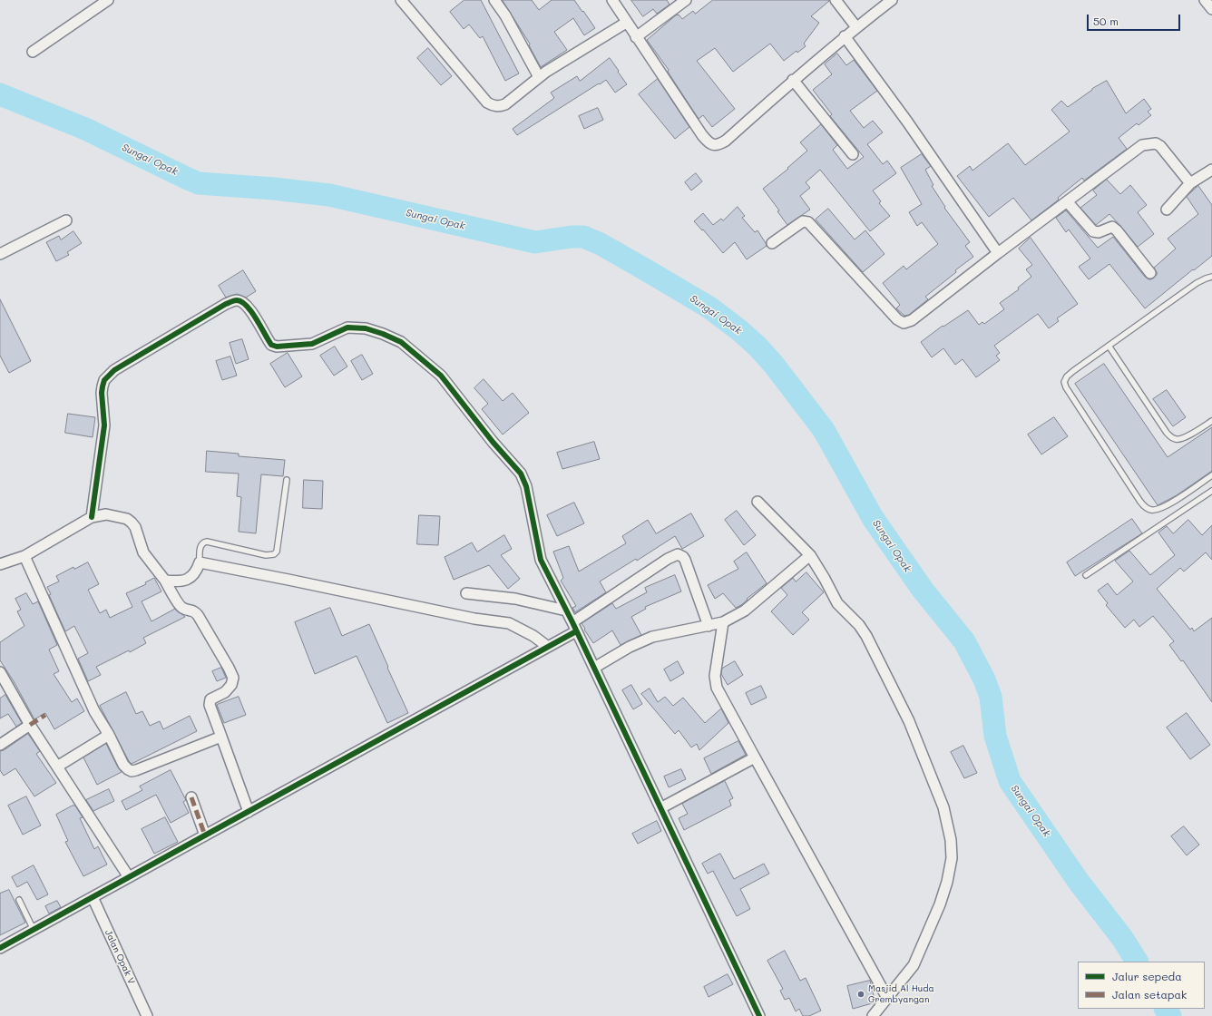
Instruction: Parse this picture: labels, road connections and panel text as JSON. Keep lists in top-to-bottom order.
{
  "streets": {
    "street": ["Jalan Opak V"]
  },
  "water": ["Sungai Opak"],
  "places": ["Masjid Al Huda Grembyangan"],
  "legend": ["Jalur sepeda", "Jalan setapak"],
  "scale_bar": "50 m"
}
